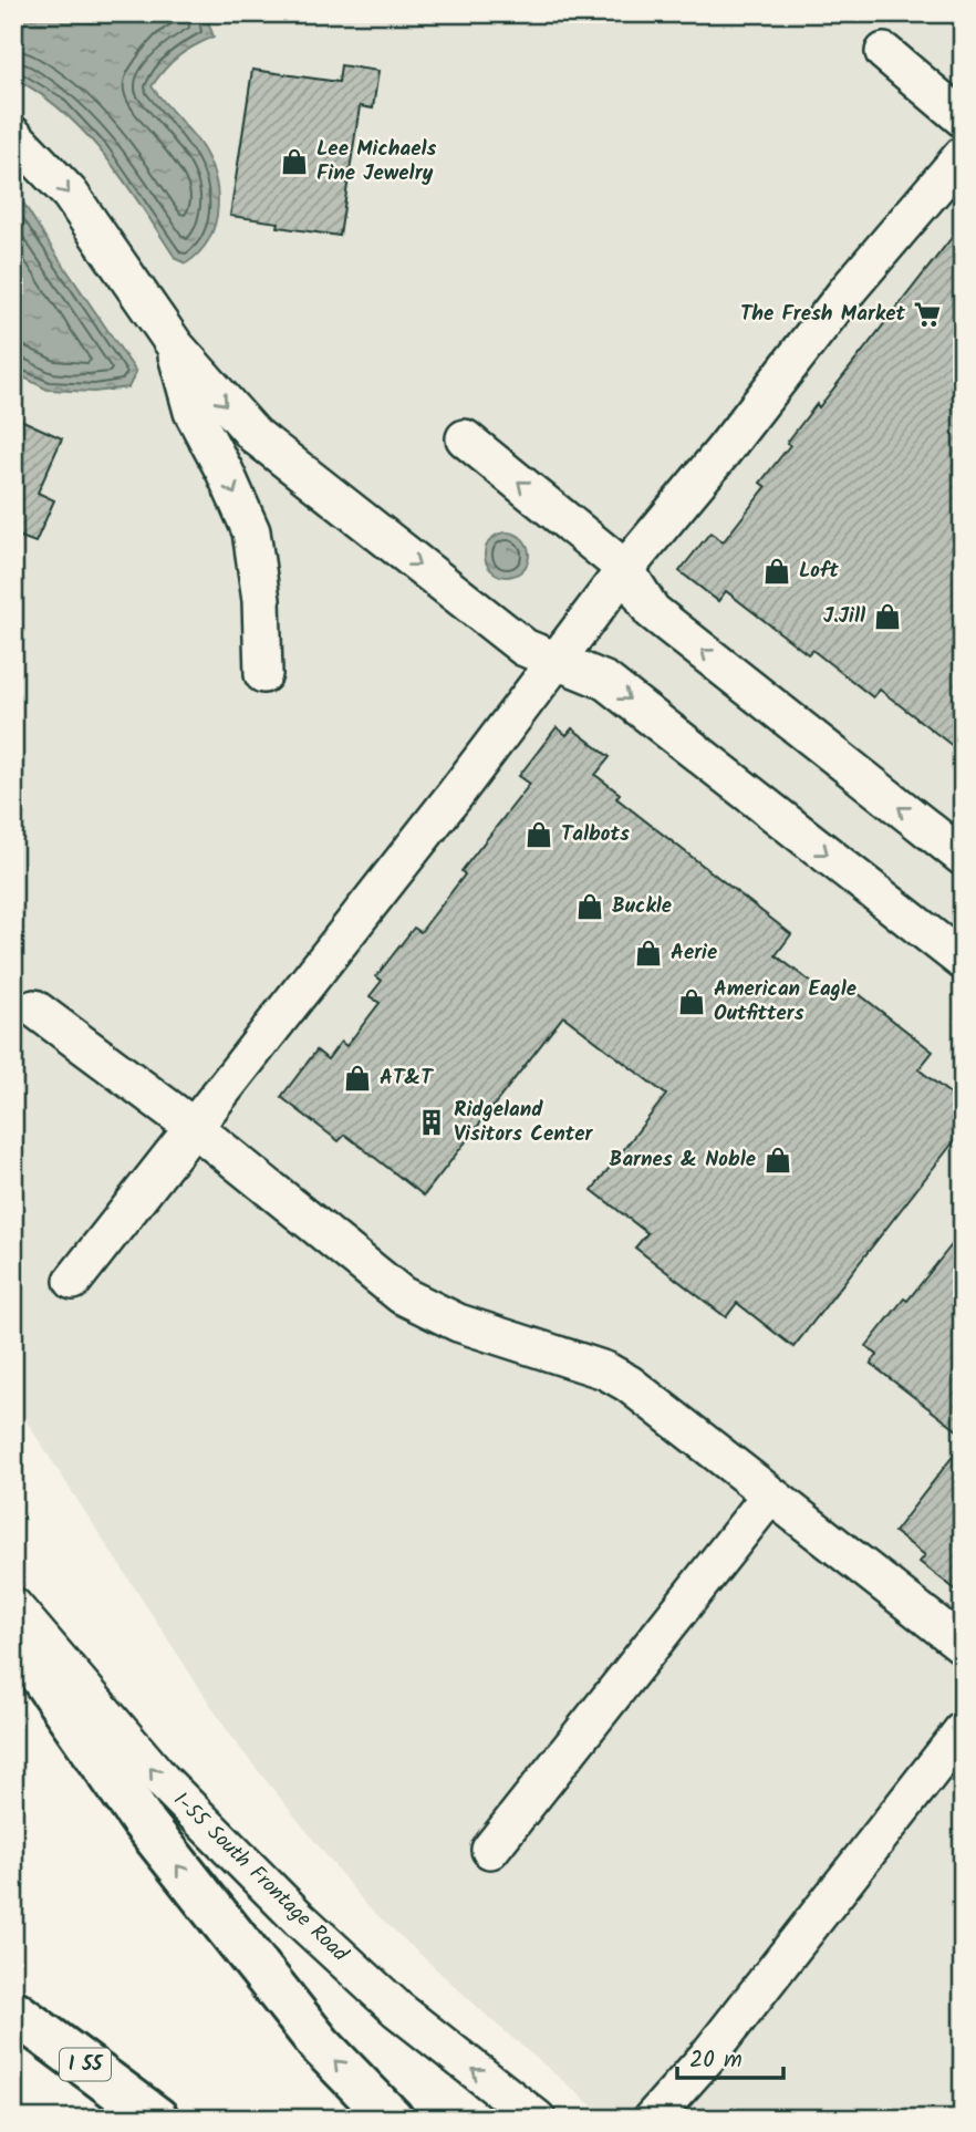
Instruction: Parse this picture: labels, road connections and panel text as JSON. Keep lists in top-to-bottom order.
{
  "streets": {
    "highway": ["I 55"],
    "street": ["I-55 South Frontage Road"]
  },
  "one_way": ["I-55 South Frontage Road"],
  "places": {
    "shop": [
      "Lee Michaels Fine Jewelry",
      "Loft",
      "J.Jill",
      "Talbots",
      "Buckle",
      "Aerie",
      "American Eagle Outfitters",
      "AT&T",
      "Barnes & Noble"
    ],
    "supermarket": ["The Fresh Market"],
    "building": ["Ridgeland Visitors Center"]
  },
  "scale_bar": "20 m"
}
